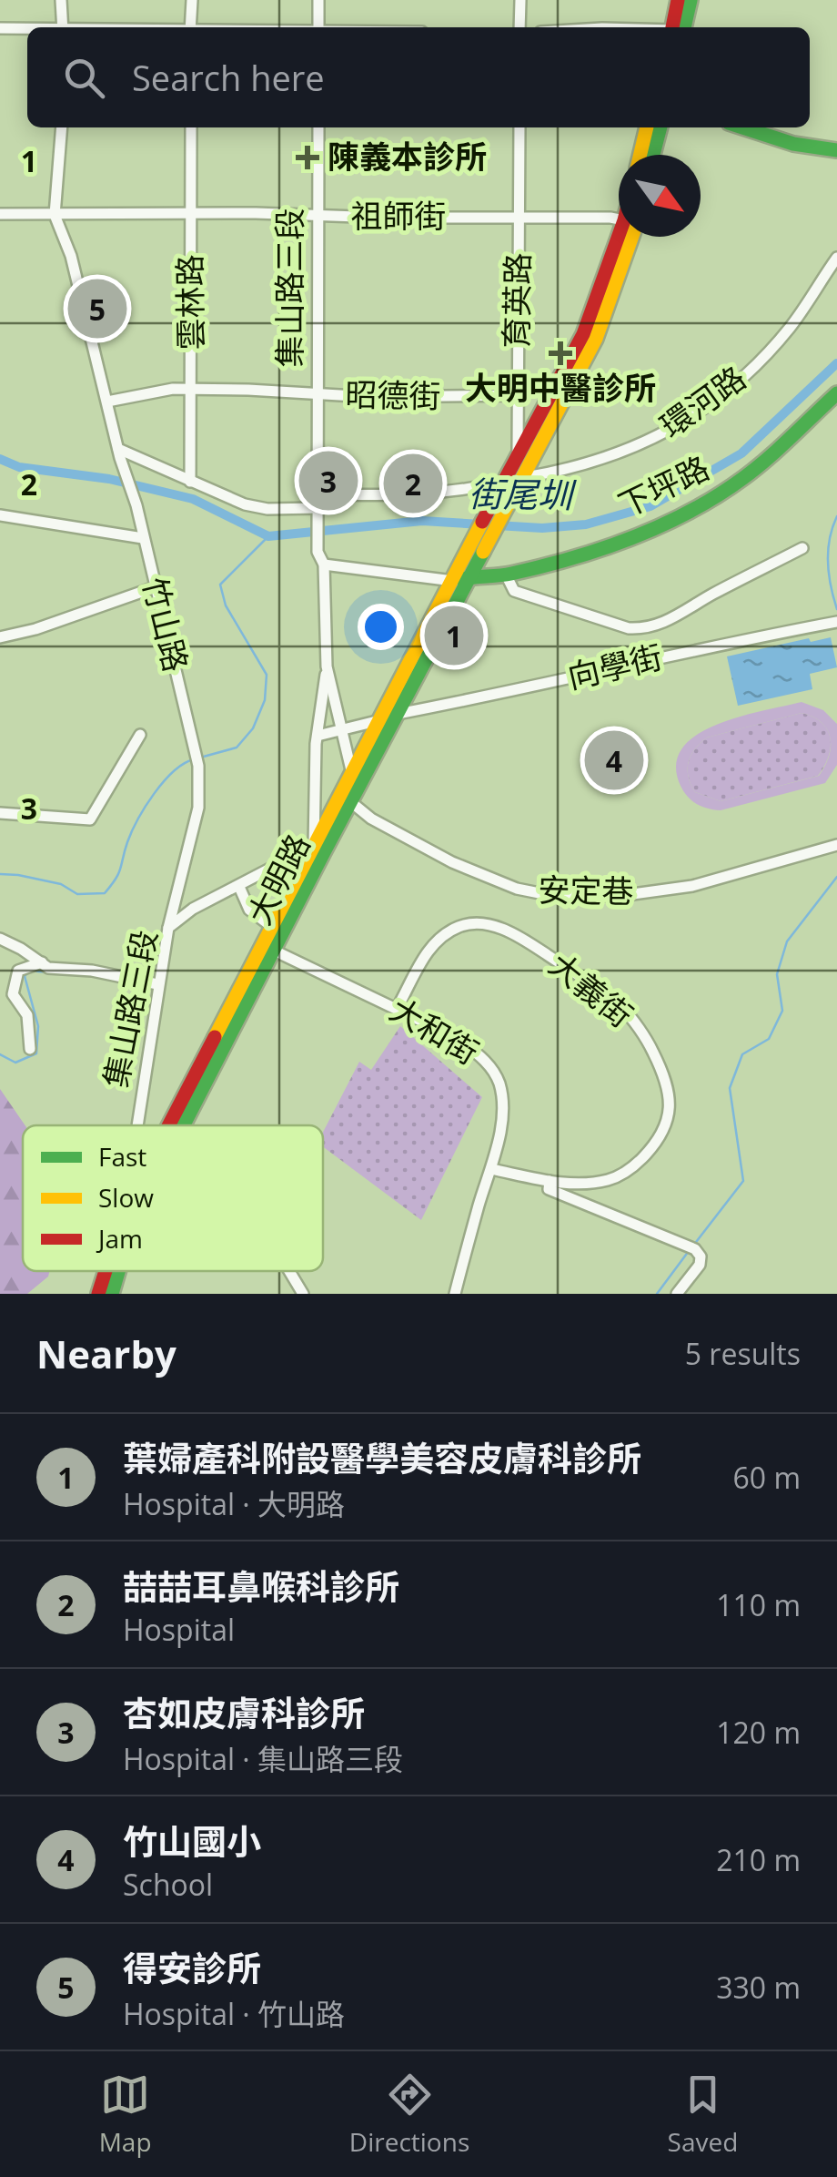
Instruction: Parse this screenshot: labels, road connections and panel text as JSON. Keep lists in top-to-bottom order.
{
  "streets": {
    "main road": ["集山路三段", "下坪路", "大明路"],
    "street": [
      "祖師街",
      "育英路",
      "雲林路",
      "昭德街",
      "環河路",
      "竹山路",
      "向學街",
      "安定巷",
      "大義街",
      "大和街"
    ]
  },
  "crossings": [
    ["祖師街", "集山路三段"],
    ["祖師街", "育英路"],
    ["祖師街", "雲林路"],
    ["集山路三段", "昭德街"],
    ["集山路三段", "環河路"],
    ["集山路三段", "下坪路"],
    ["集山路三段", "竹山路"],
    ["集山路三段", "大明路"],
    ["育英路", "昭德街"],
    ["育英路", "環河路"],
    ["雲林路", "昭德街"],
    ["下坪路", "大明路"],
    ["向學街", "大明路"],
    ["大明路", "安定巷"],
    ["大明路", "大和街"],
    ["大義街", "大和街"]
  ],
  "water": ["街尾圳"],
  "places": {
    "health": ["陳義本診所", "大明中醫診所"]
  },
  "legend": ["Fast", "Slow", "Jam"],
  "north": "bottom right",
  "page": {
    "search": "Search here",
    "pins": [
      "5",
      "3",
      "2",
      "1",
      "4"
    ],
    "heading": ["Nearby", "5 results"],
    "list": [
      {
        "mark": "1",
        "name": "葉婦產科附設醫學美容皮膚科診所",
        "note": "Hospital · 大明路",
        "value": "60 m"
      },
      {
        "mark": "2",
        "name": "喆喆耳鼻喉科診所",
        "note": "Hospital",
        "value": "110 m"
      },
      {
        "mark": "3",
        "name": "杏如皮膚科診所",
        "note": "Hospital · 集山路三段",
        "value": "120 m"
      },
      {
        "mark": "4",
        "name": "竹山國小",
        "note": "School",
        "value": "210 m"
      },
      {
        "mark": "5",
        "name": "得安診所",
        "note": "Hospital · 竹山路",
        "value": "330 m"
      }
    ],
    "nav": ["Map", "Directions", "Saved"]
  },
  "grid": {
    "rows": ["1", "2", "3"]
  }
}
